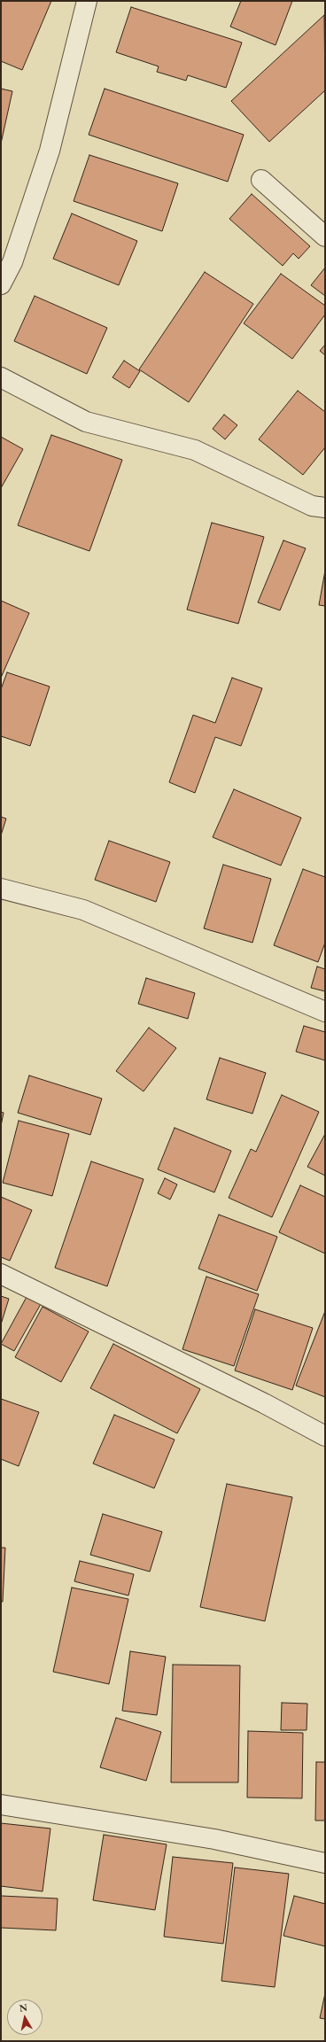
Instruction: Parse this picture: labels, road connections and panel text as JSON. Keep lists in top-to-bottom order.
{
  "north": "top"
}
